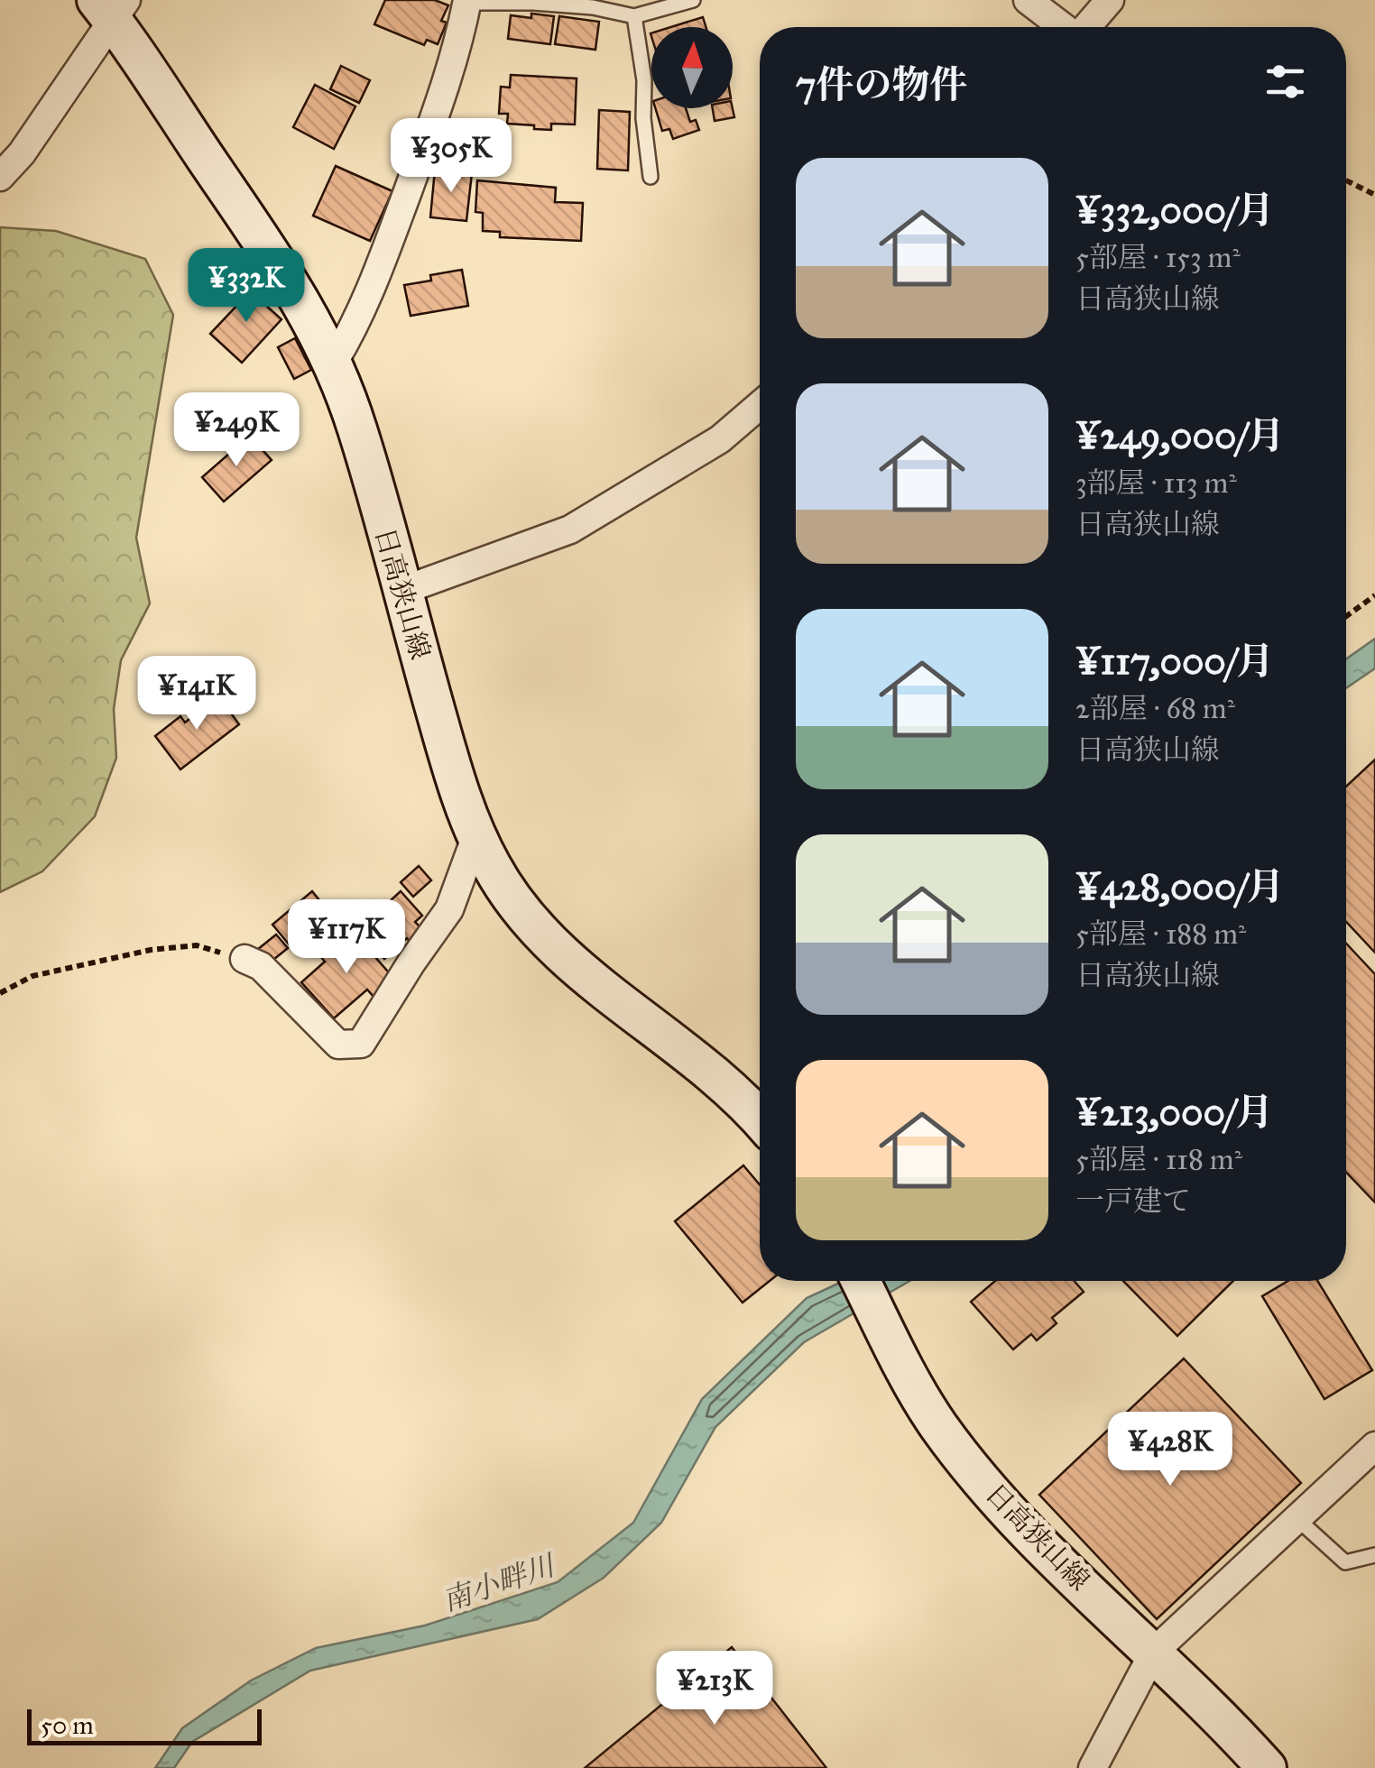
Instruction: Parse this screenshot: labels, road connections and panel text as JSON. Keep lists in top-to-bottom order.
{
  "streets": {
    "main road": ["日高狭山線"]
  },
  "water": ["南小畔川"],
  "scale_bar": "50 m",
  "north": "top",
  "page": {
    "heading": "7件の物件",
    "price": [
      "¥305K",
      "¥332K",
      "¥249K",
      "¥141K",
      "¥117K",
      "¥428K",
      "¥213K"
    ],
    "list": [
      {
        "name": "¥332,000/月",
        "note": "5部屋 · 153 m² · 日高狭山線"
      },
      {
        "name": "¥249,000/月",
        "note": "3部屋 · 113 m² · 日高狭山線"
      },
      {
        "name": "¥117,000/月",
        "note": "2部屋 · 68 m² · 日高狭山線"
      },
      {
        "name": "¥428,000/月",
        "note": "5部屋 · 188 m² · 日高狭山線"
      },
      {
        "name": "¥213,000/月",
        "note": "5部屋 · 118 m² · 一戸建て"
      }
    ],
    "scale": "50 m"
  }
}
